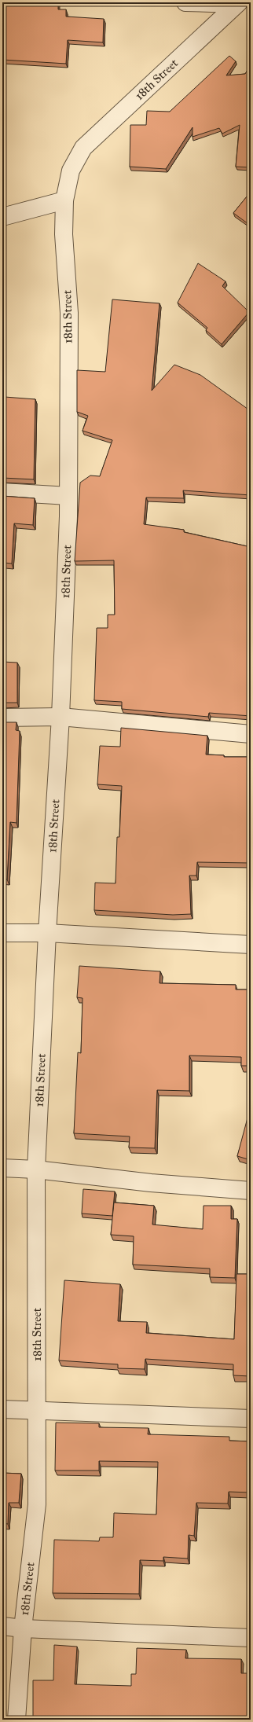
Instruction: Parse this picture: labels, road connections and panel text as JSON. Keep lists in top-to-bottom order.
{
  "streets": {
    "street": ["18th Street"]
  }
}
